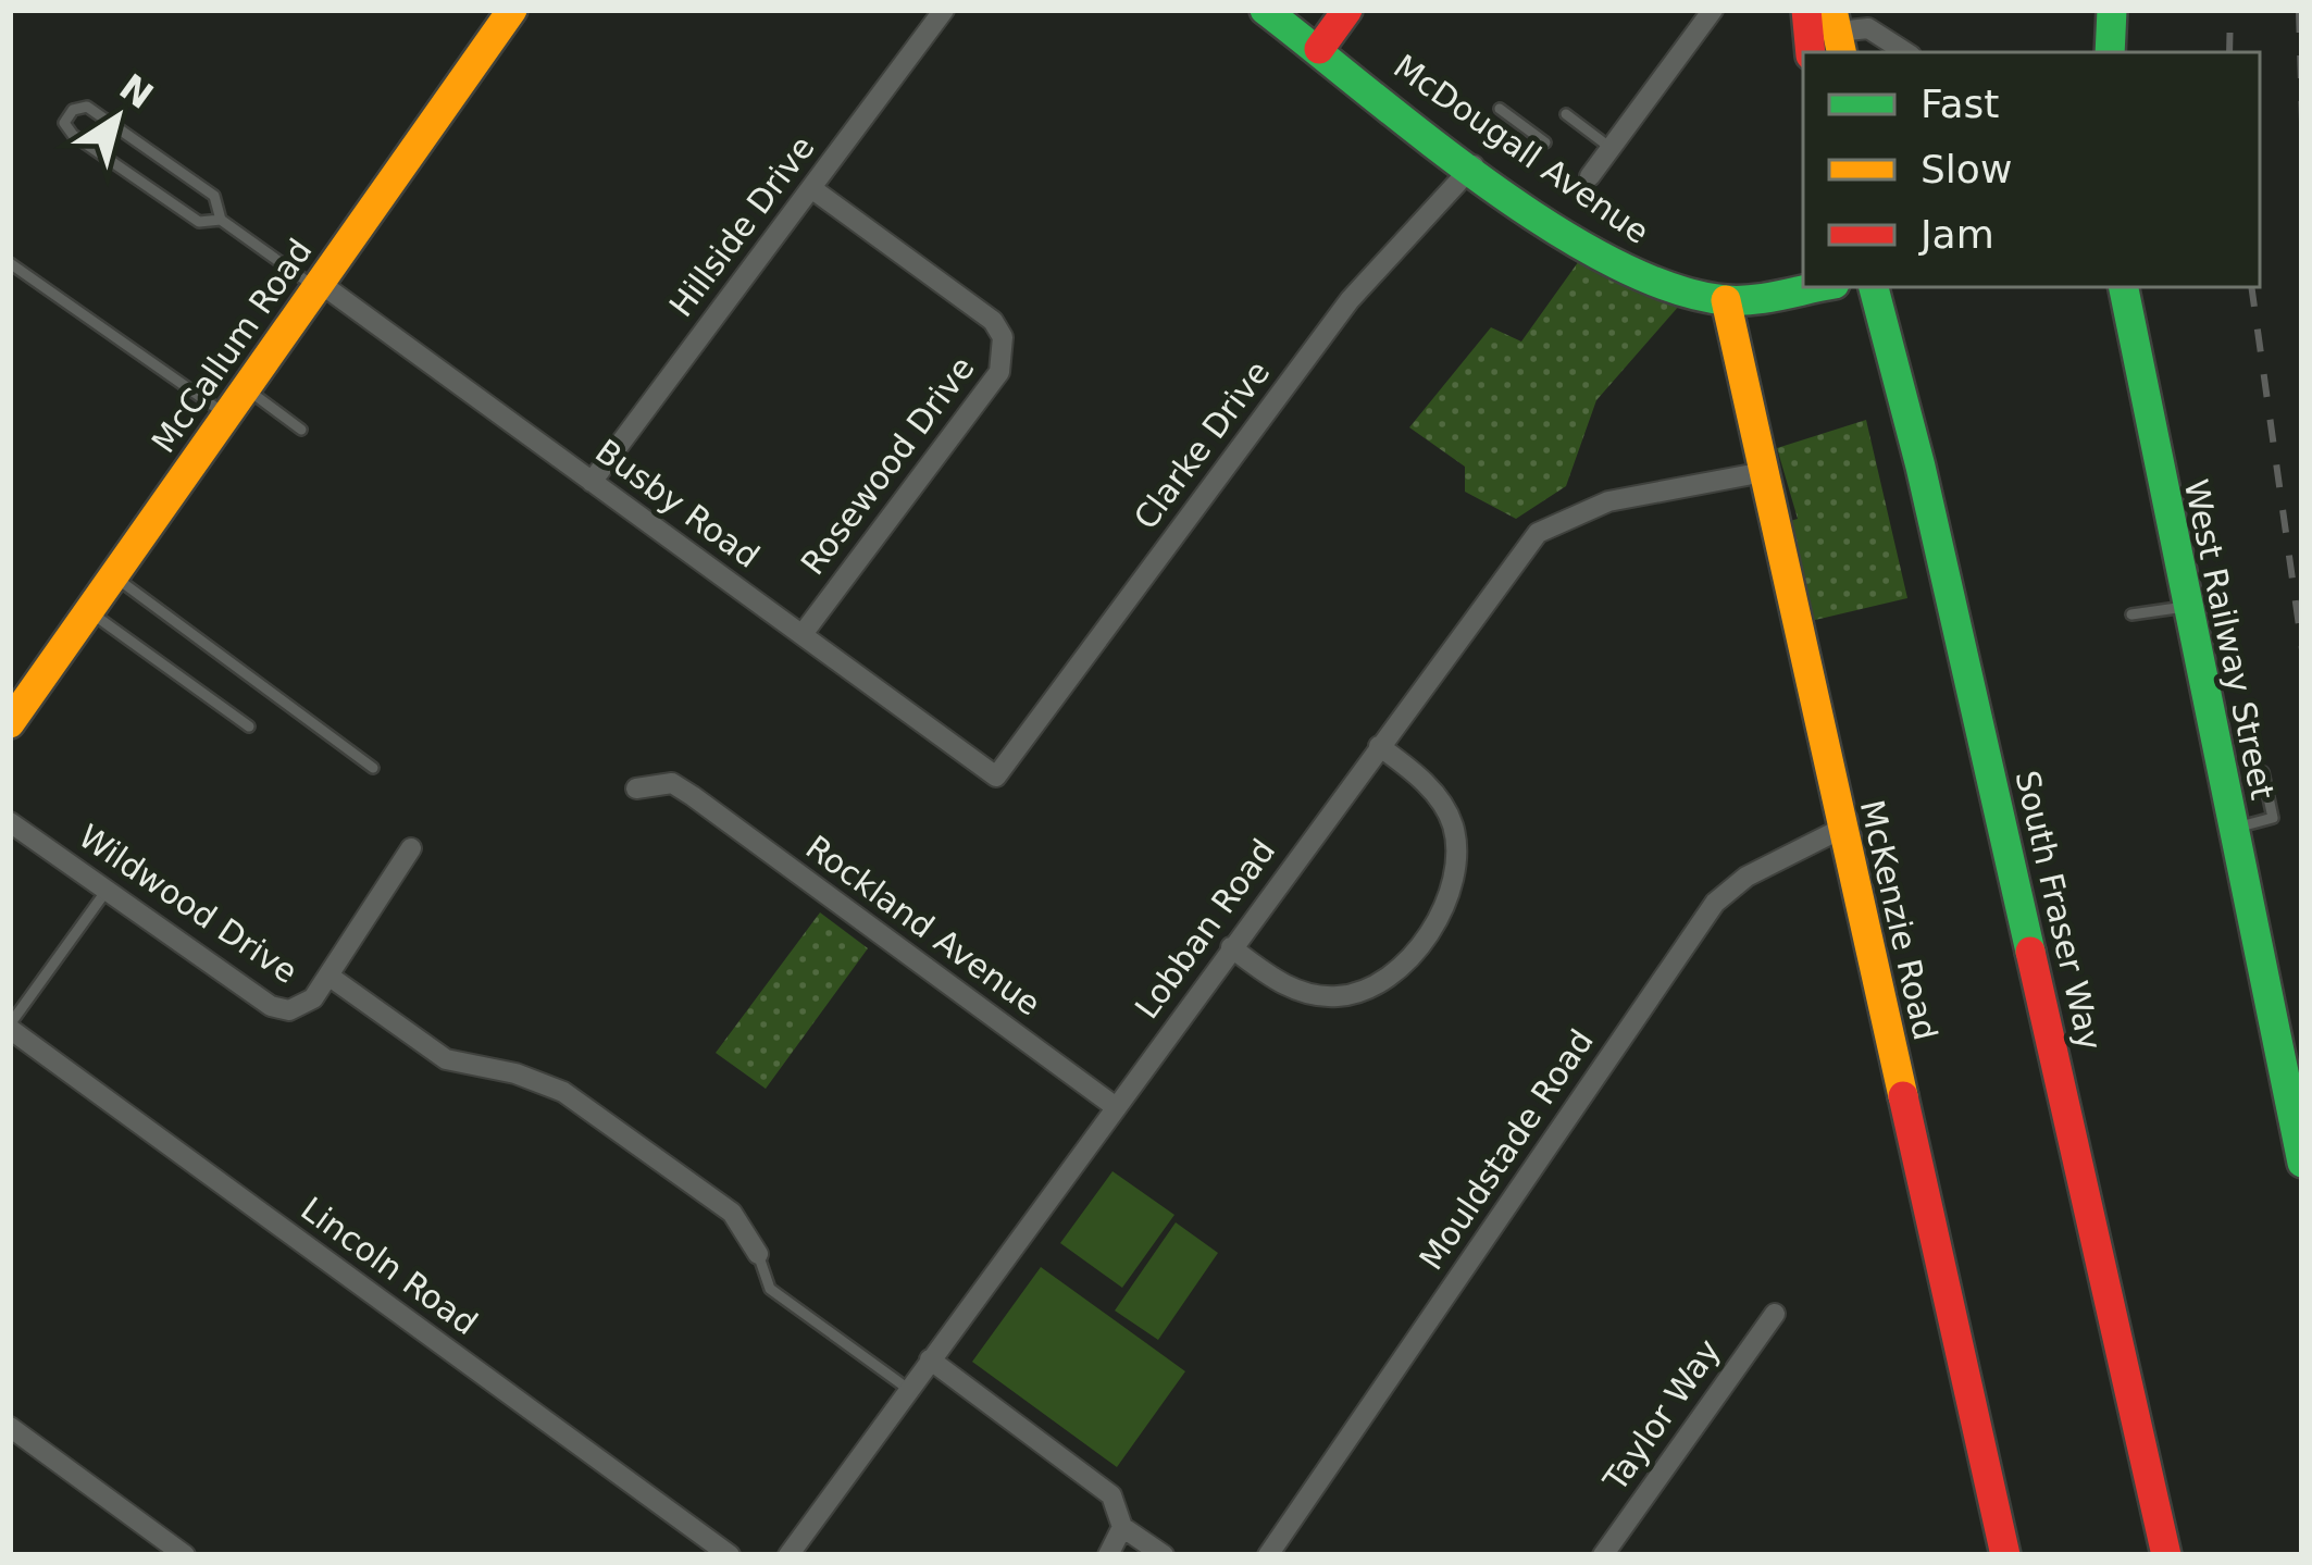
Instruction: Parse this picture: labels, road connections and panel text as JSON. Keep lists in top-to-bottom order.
{
  "streets": {
    "street": [
      "McDougall Avenue",
      "Hillside Drive",
      "McCallum Road",
      "Clarke Drive",
      "Rosewood Drive",
      "Busby Road",
      "West Railway Street",
      "Wildwood Drive",
      "South Fraser Way",
      "McKenzie Road",
      "Rockland Avenue",
      "Lobban Road",
      "Mouldstade Road",
      "Lincoln Road",
      "Taylor Way"
    ]
  },
  "crossings": [
    ["McDougall Avenue", "Clarke Drive"],
    ["McDougall Avenue", "McKenzie Road"],
    ["Hillside Drive", "Rosewood Drive"],
    ["Hillside Drive", "Busby Road"],
    ["McCallum Road", "Busby Road"],
    ["Clarke Drive", "Busby Road"],
    ["Rosewood Drive", "Busby Road"],
    ["McKenzie Road", "Lobban Road"],
    ["McKenzie Road", "Mouldstade Road"],
    ["Rockland Avenue", "Lobban Road"]
  ],
  "legend": ["Fast", "Slow", "Jam"],
  "north": "top right"
}
